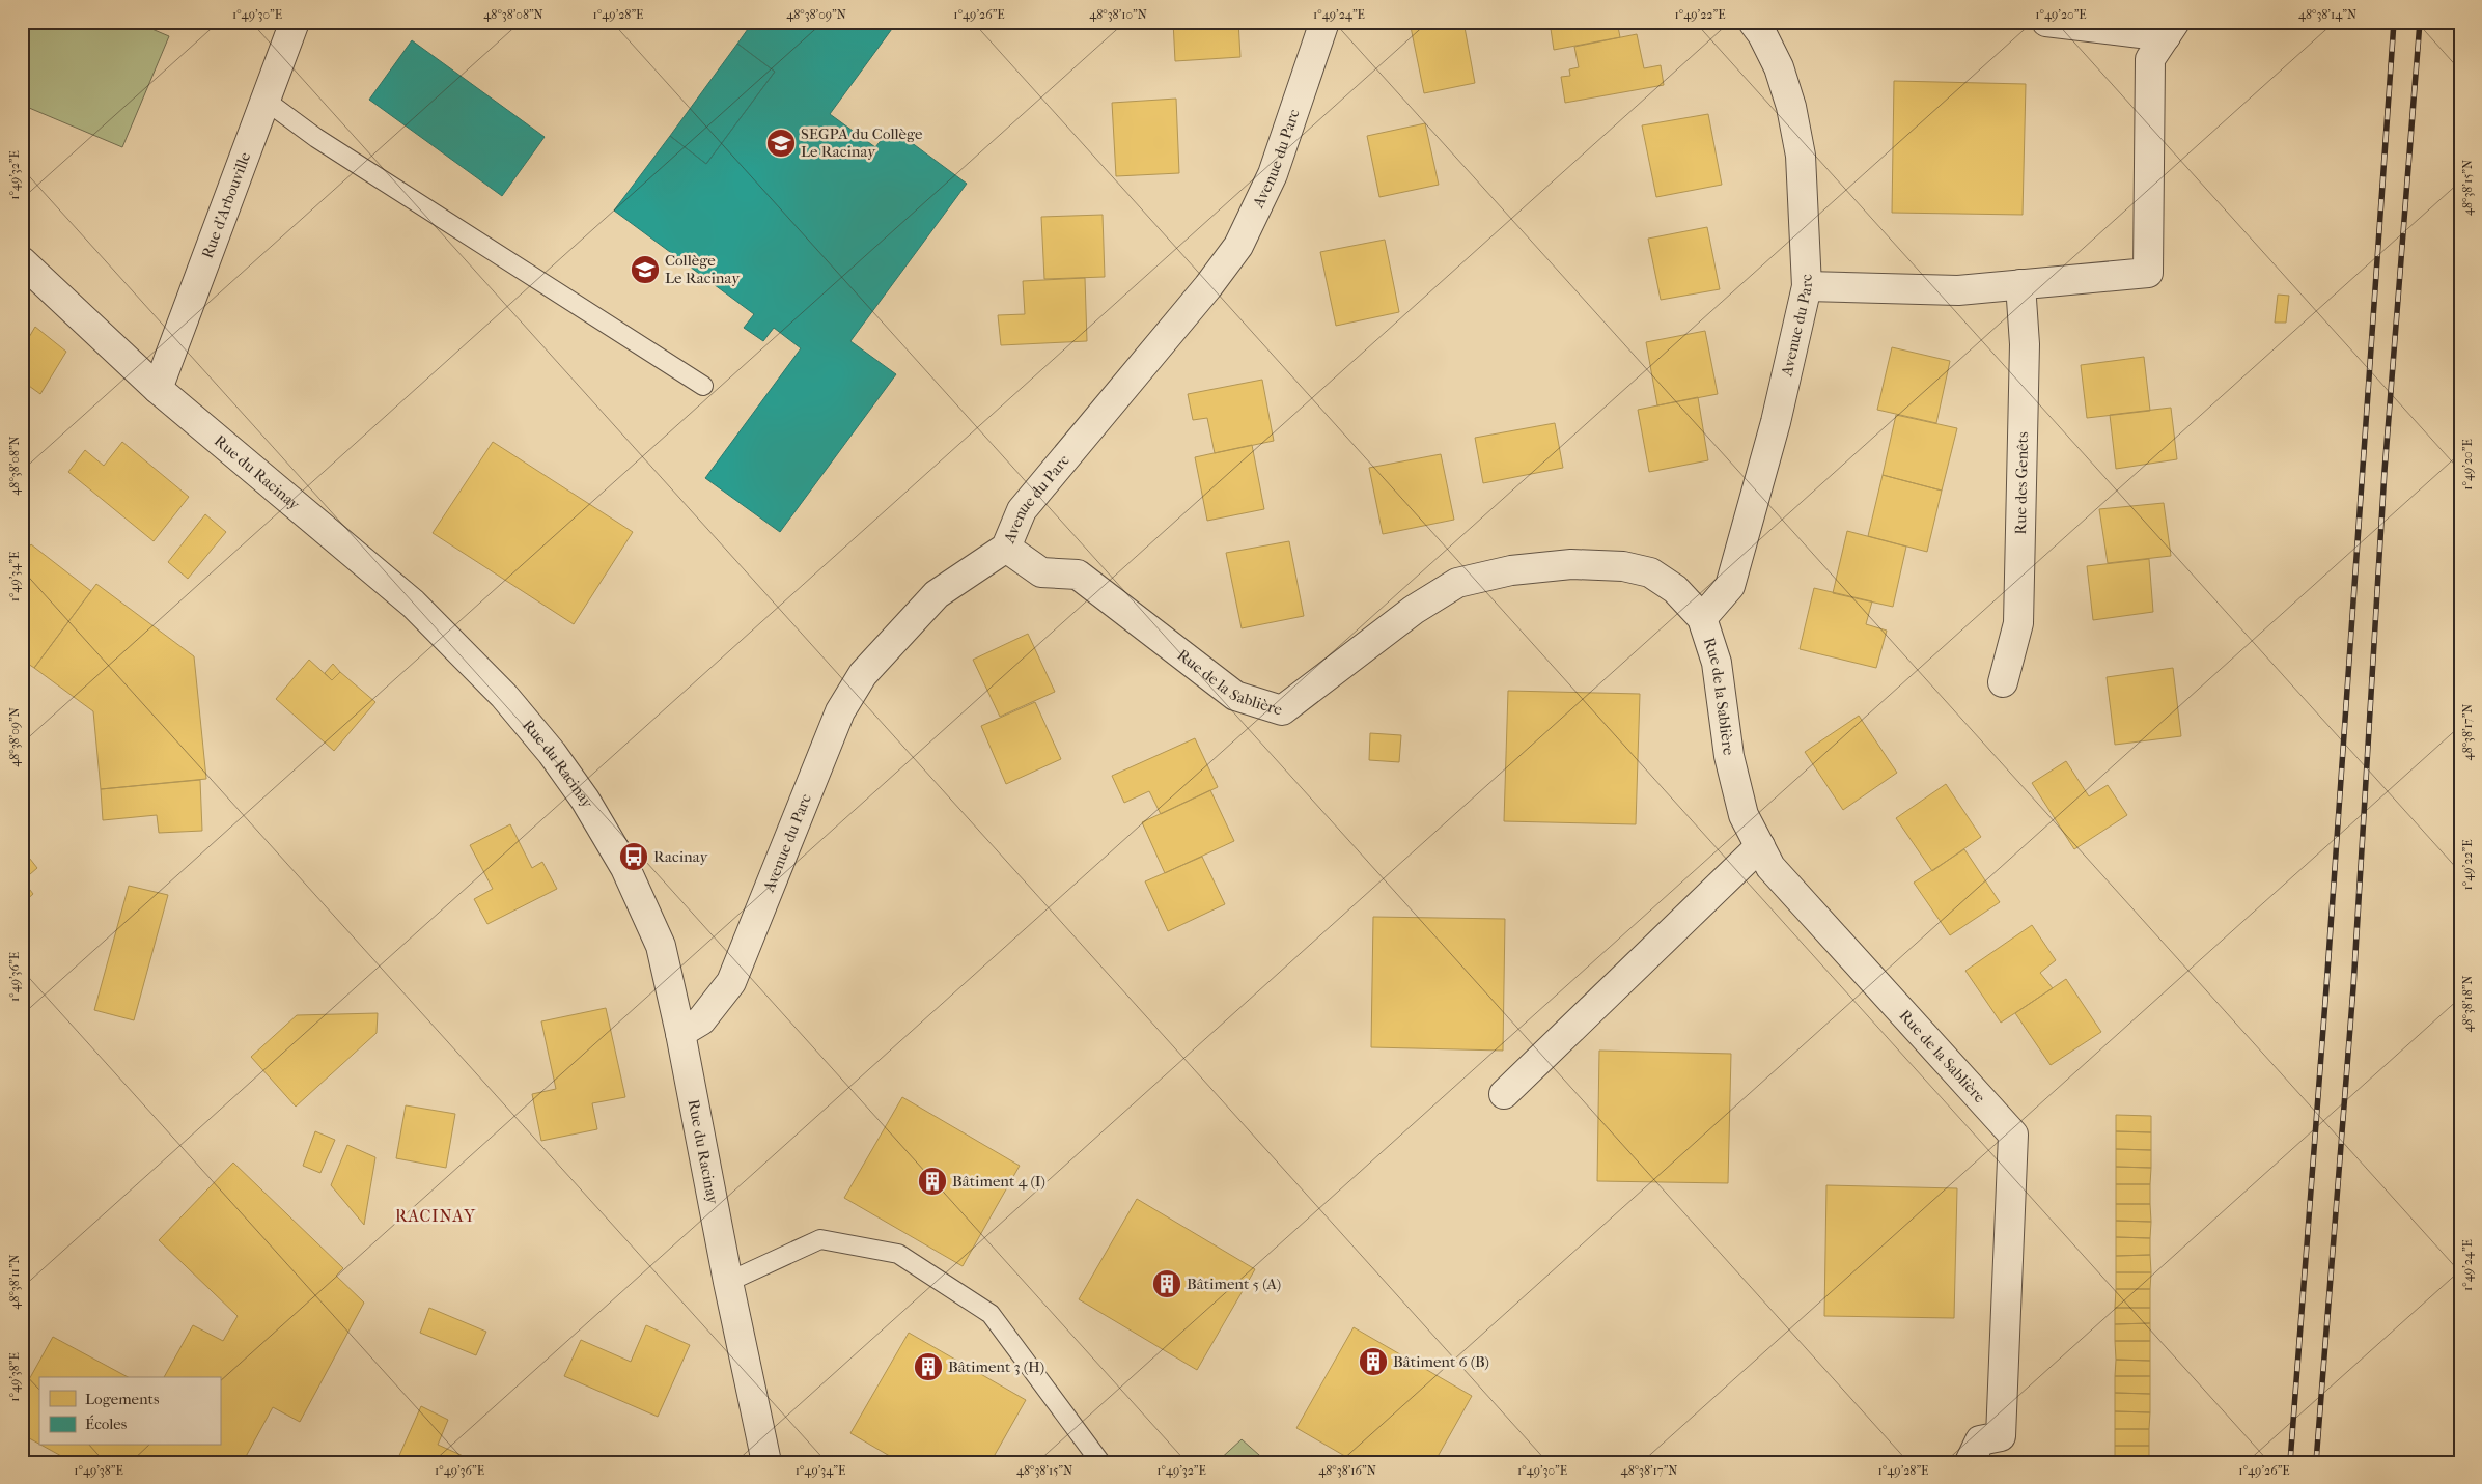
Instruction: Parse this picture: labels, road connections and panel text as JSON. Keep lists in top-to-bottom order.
{
  "streets": {
    "street": [
      "Avenue du Parc",
      "Rue d'Arbouville",
      "Rue du Racinay",
      "Rue des Genêts",
      "Rue de la Sablière"
    ]
  },
  "crossings": [
    ["Avenue du Parc", "Rue du Racinay"],
    ["Avenue du Parc", "Rue de la Sablière"],
    ["Rue d'Arbouville", "Rue du Racinay"]
  ],
  "districts": ["RACINAY"],
  "places": {
    "school or university": ["SEGPA du Collège Le Racinay", "Collège Le Racinay"],
    "bus stop": ["Racinay"],
    "building": [
      "Bâtiment 4 (I)",
      "Bâtiment 5 (A)",
      "Bâtiment 6 (B)",
      "Bâtiment 3 (H)"
    ]
  },
  "legend": ["Logements", "Écoles"],
  "coordinates": [
    "1°49'30\"E",
    "48°38'08\"N",
    "1°49'28\"E",
    "48°38'09\"N",
    "1°49'26\"E",
    "48°38'10\"N",
    "1°49'24\"E",
    "1°49'22\"E",
    "1°49'20\"E",
    "48°38'14\"N",
    "1°49'32\"E",
    "48°38'15\"N",
    "1°49'34\"E",
    "48°38'17\"N",
    "1°49'36\"E",
    "48°38'18\"N",
    "48°38'11\"N",
    "1°49'38\"E",
    "48°38'16\"N"
  ]
}
